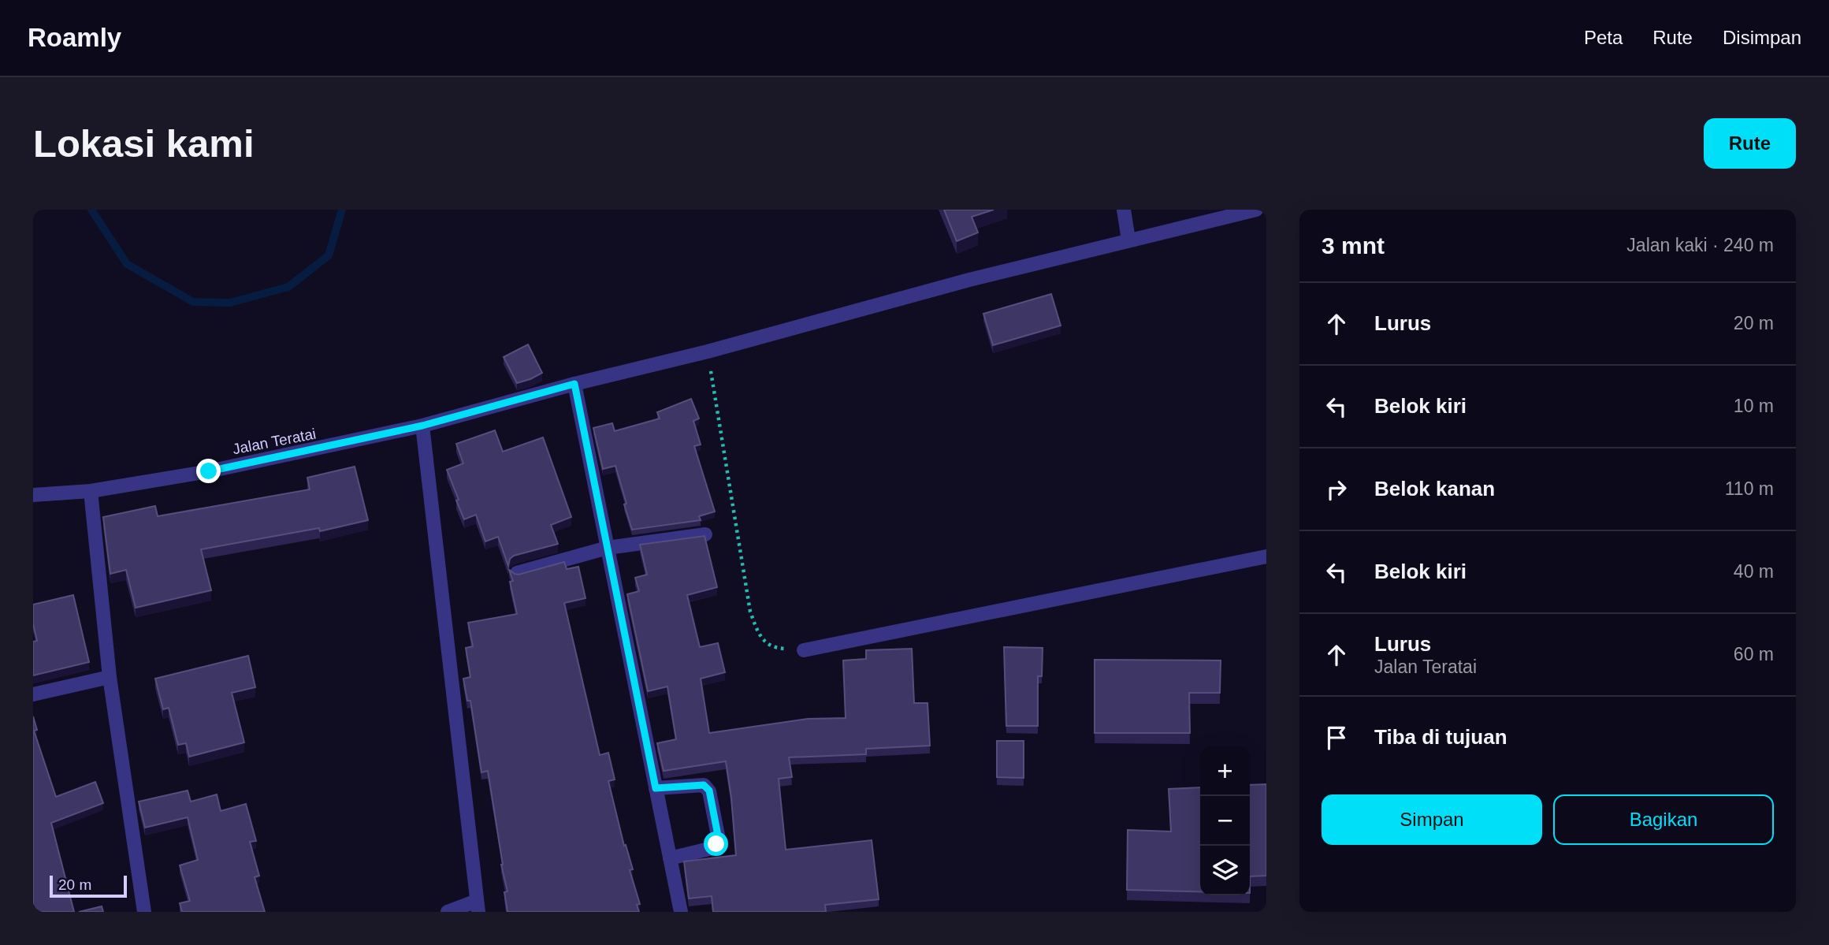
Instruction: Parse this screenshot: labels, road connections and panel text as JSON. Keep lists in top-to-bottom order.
{
  "streets": {
    "street": ["Jalan Teratai"]
  },
  "scale_bar": "20 m",
  "page": {
    "header": "Roamly",
    "nav": ["Peta", "Rute", "Disimpan"],
    "buttons": [
      "Rute",
      ["Simpan", "Bagikan"]
    ],
    "title": "Lokasi kami",
    "heading": ["3 mnt", "Jalan kaki · 240 m"],
    "list": [
      ["Lurus", "20 m"],
      ["Belok kiri", "10 m"],
      ["Belok kanan", "110 m"],
      ["Belok kiri", "40 m"],
      ["Lurus", "Jalan Teratai", "60 m"],
      "Tiba di tujuan"
    ],
    "map_buttons": ["+", "−"],
    "scale": "20 m"
  }
}
